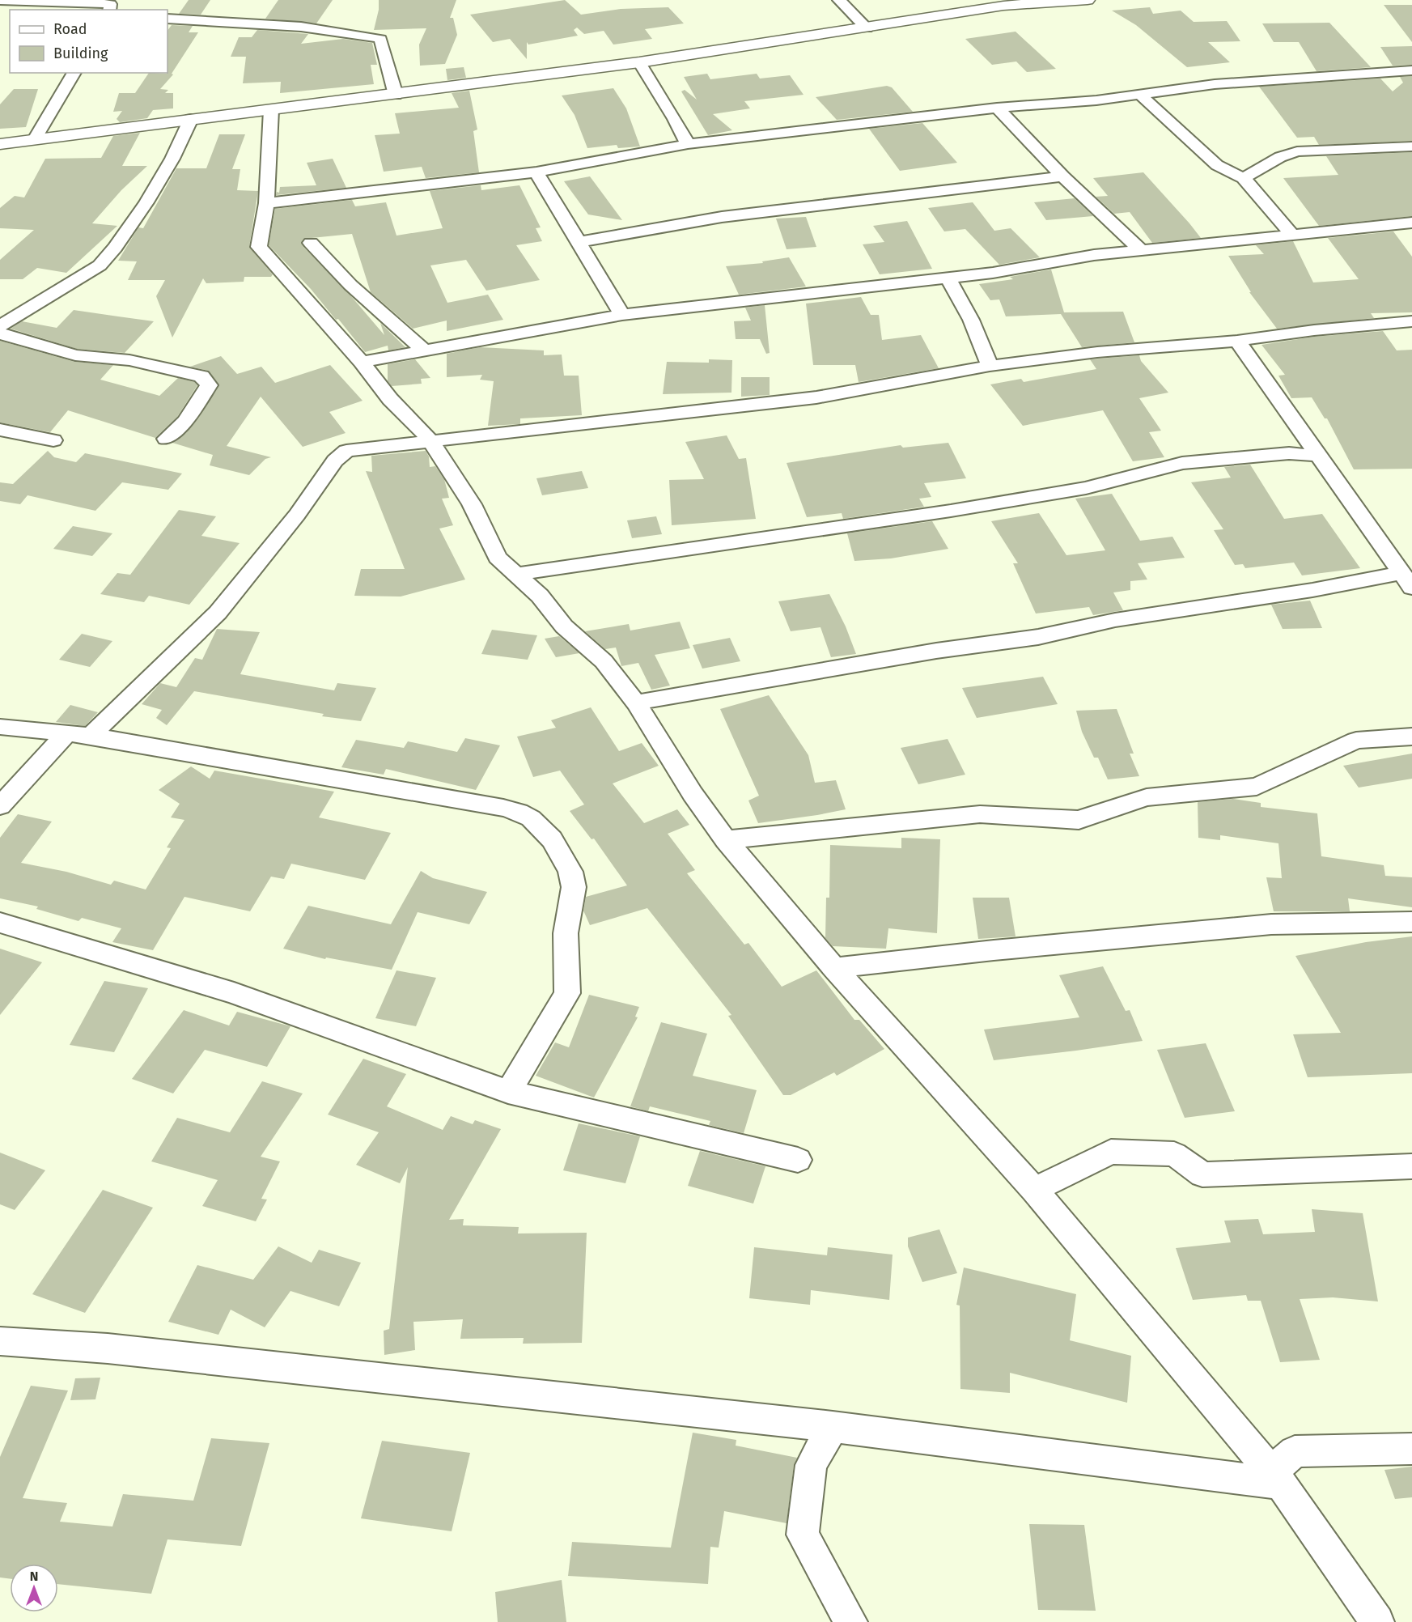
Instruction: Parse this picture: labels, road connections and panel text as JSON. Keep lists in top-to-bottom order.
{
  "legend": ["Road", "Building"],
  "north": "top"
}
